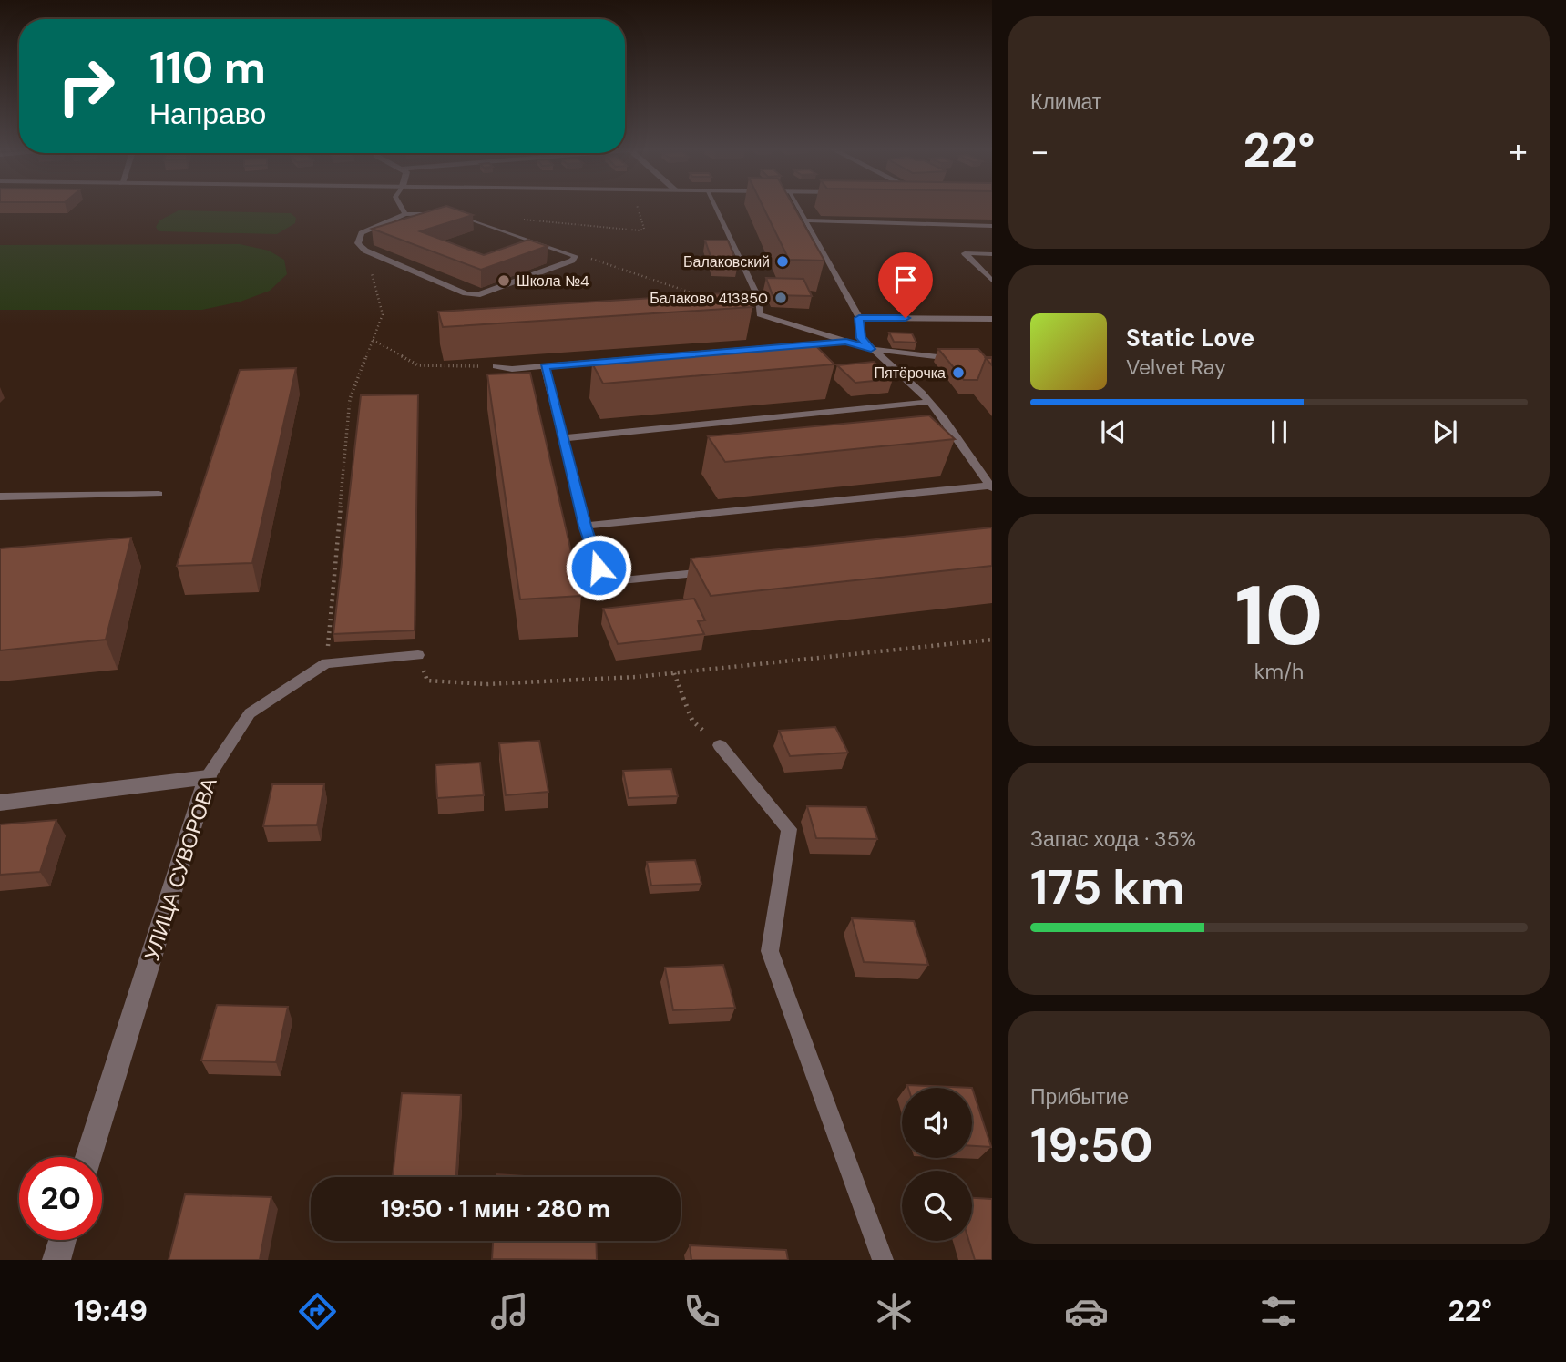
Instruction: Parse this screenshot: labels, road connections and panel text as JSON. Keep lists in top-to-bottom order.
{
  "streets": {
    "street": ["УЛИЦА СУВОРОВА"]
  },
  "places": [
    "Балаковский",
    "Школа №4",
    "Балаково 413850",
    "Пятёрочка"
  ],
  "page": {
    "tile": [
      "Климат",
      ["10", "km/h"],
      ["Запас хода · 35%", "175 km"],
      ["Прибытие", "19:50"]
    ],
    "turn": ["110 m", "Направо"],
    "heat": ["−", "22°", "+"],
    "song": ["Static Love", "Velvet Ray"],
    "limit": "20",
    "trip": "19:50 · 1 мин · 280 m",
    "tabs": ["19:49", "22°"]
  }
}
